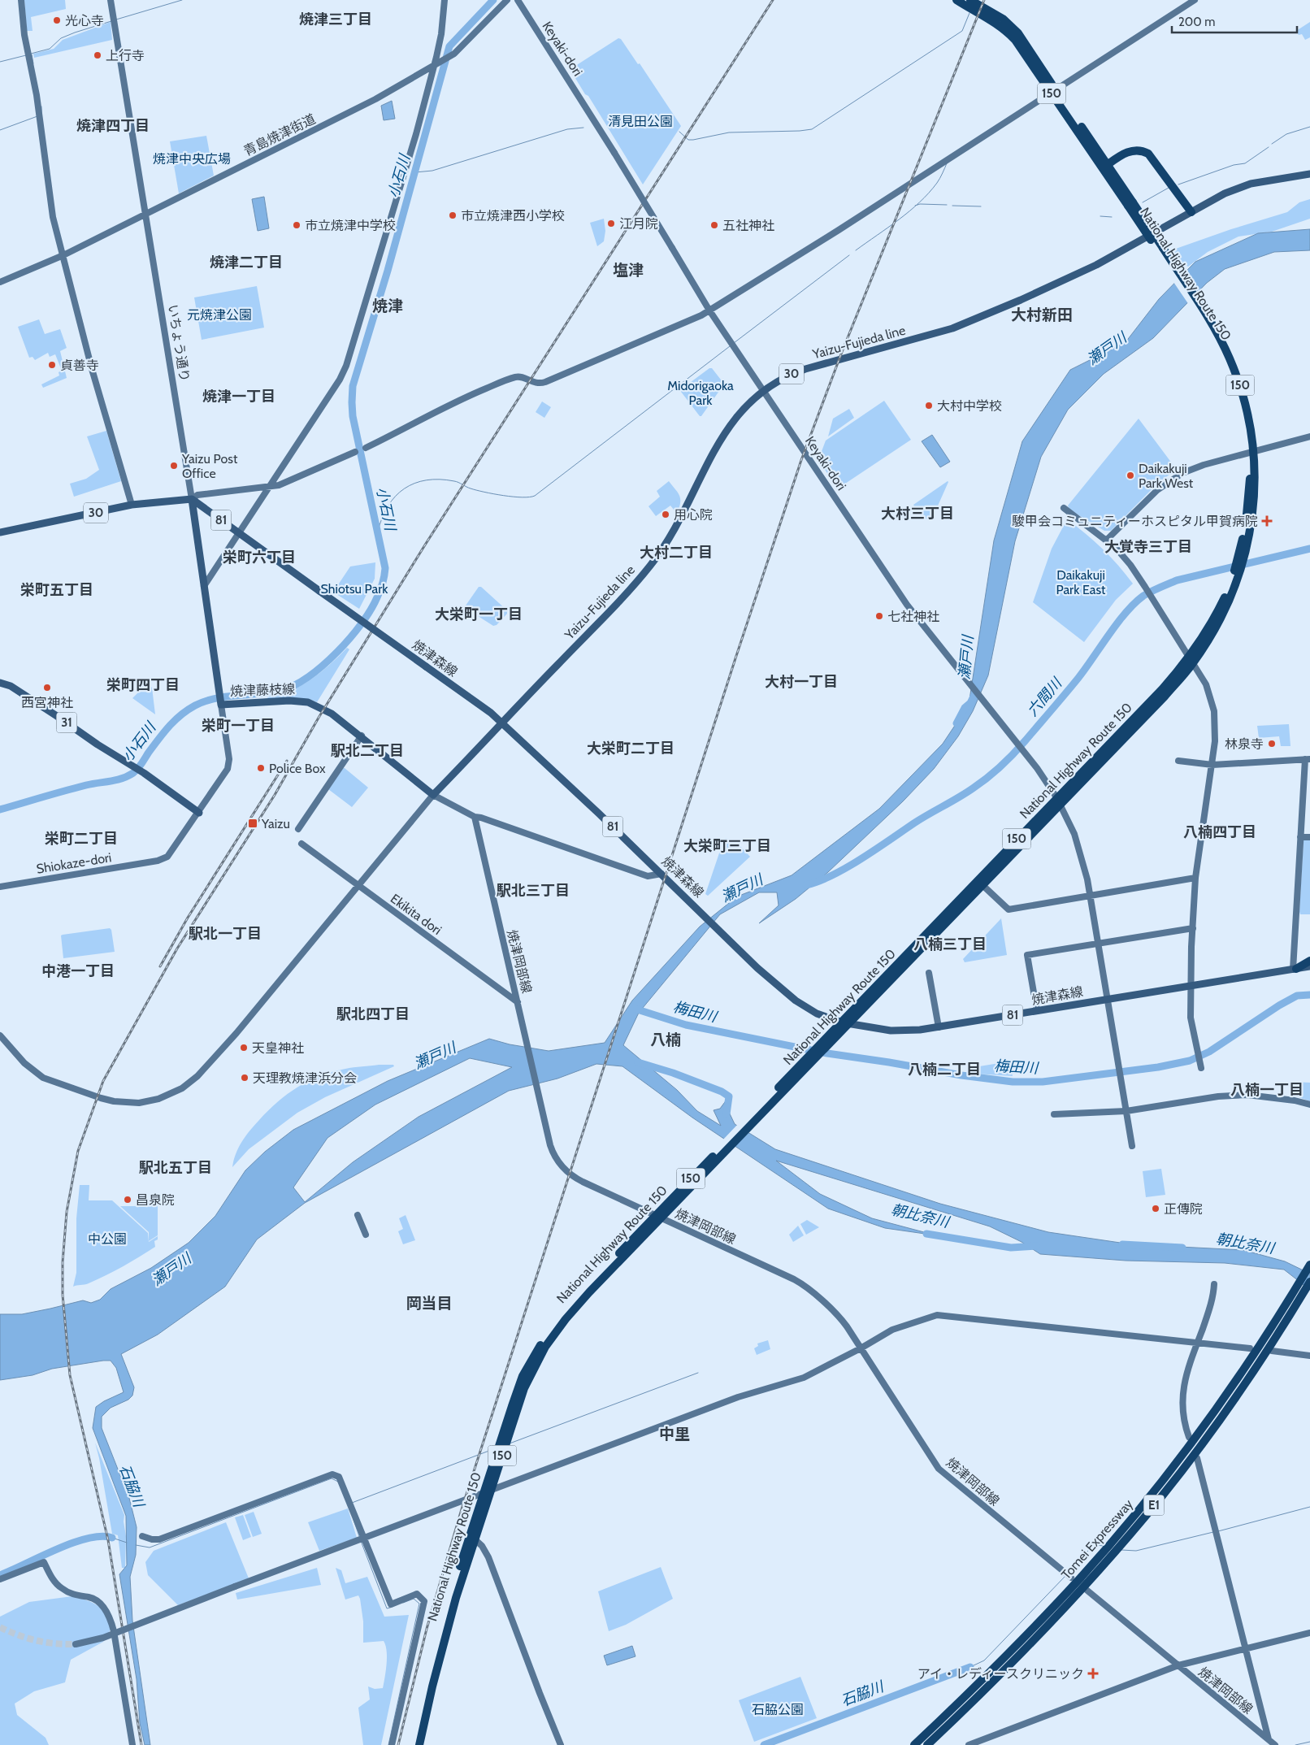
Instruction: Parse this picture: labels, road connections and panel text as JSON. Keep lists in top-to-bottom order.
{
  "streets": {
    "highway": [
      "150",
      "National Highway Route 150",
      "E1",
      "Tomei Expressway"
    ],
    "main road": [
      "Yaizu-Fujieda line",
      "いちょう通り",
      "30",
      "81",
      "焼津森線",
      "焼津藤枝線",
      "31"
    ],
    "street": [
      "Keyaki-dori",
      "青島焼津街道",
      "Shiokaze-dori",
      "Ekikita dori",
      "焼津岡部線"
    ]
  },
  "crossings": [
    ["Keyaki-dori", "National Highway Route 150"],
    ["Keyaki-dori", "Yaizu-Fujieda line"],
    ["Keyaki-dori", "焼津森線"],
    ["青島焼津街道", "いちょう通り"],
    ["National Highway Route 150", "焼津森線"],
    ["National Highway Route 150", "焼津岡部線"],
    ["Yaizu-Fujieda line", "焼津森線"],
    ["Yaizu-Fujieda line", "焼津藤枝線"],
    ["いちょう通り", "30"],
    ["いちょう通り", "焼津森線"],
    ["いちょう通り", "焼津藤枝線"],
    ["30", "焼津森線"],
    ["31", "Shiokaze-dori"],
    ["Ekikita dori", "焼津岡部線"]
  ],
  "districts": [
    "焼津三丁目",
    "焼津四丁目",
    "焼津二丁目",
    "塩津",
    "焼津",
    "大村新田",
    "焼津一丁目",
    "大村三丁目",
    "大覚寺三丁目",
    "大村二丁目",
    "栄町六丁目",
    "栄町五丁目",
    "大栄町一丁目",
    "大村一丁目",
    "栄町四丁目",
    "栄町一丁目",
    "大栄町二丁目",
    "駅北二丁目",
    "八楠四丁目",
    "栄町二丁目",
    "大栄町三丁目",
    "駅北三丁目",
    "駅北一丁目",
    "八楠三丁目",
    "中港一丁目",
    "駅北四丁目",
    "八楠",
    "八楠二丁目",
    "八楠一丁目",
    "駅北五丁目",
    "岡当目",
    "中里"
  ],
  "water": [
    "小石川",
    "瀬戸川",
    "六間川",
    "梅田川",
    "朝比奈川",
    "石脇川"
  ],
  "parks": [
    "清見田公園",
    "焼津中央広場",
    "元焼津公園",
    "Midorigaoka Park",
    "Daikakuji Park East",
    "Shiotsu Park",
    "中公園",
    "石脇公園"
  ],
  "places": {
    "other": [
      "光心寺",
      "上行寺",
      "市立焼津西小学校",
      "江月院",
      "市立焼津中学校",
      "五社神社",
      "貞善寺",
      "大村中学校",
      "Yaizu Post Office",
      "Daikakuji Park West",
      "用心院",
      "七社神社",
      "西宮神社",
      "林泉寺",
      "Police Box",
      "天皇神社",
      "天理教焼津浜分会",
      "昌泉院",
      "正傳院"
    ],
    "health": ["駿甲会コミュニティーホスピタル甲賀病院", "アイ・レディースクリニック"],
    "transit": ["Yaizu"]
  },
  "scale_bar": "200 m"
}
